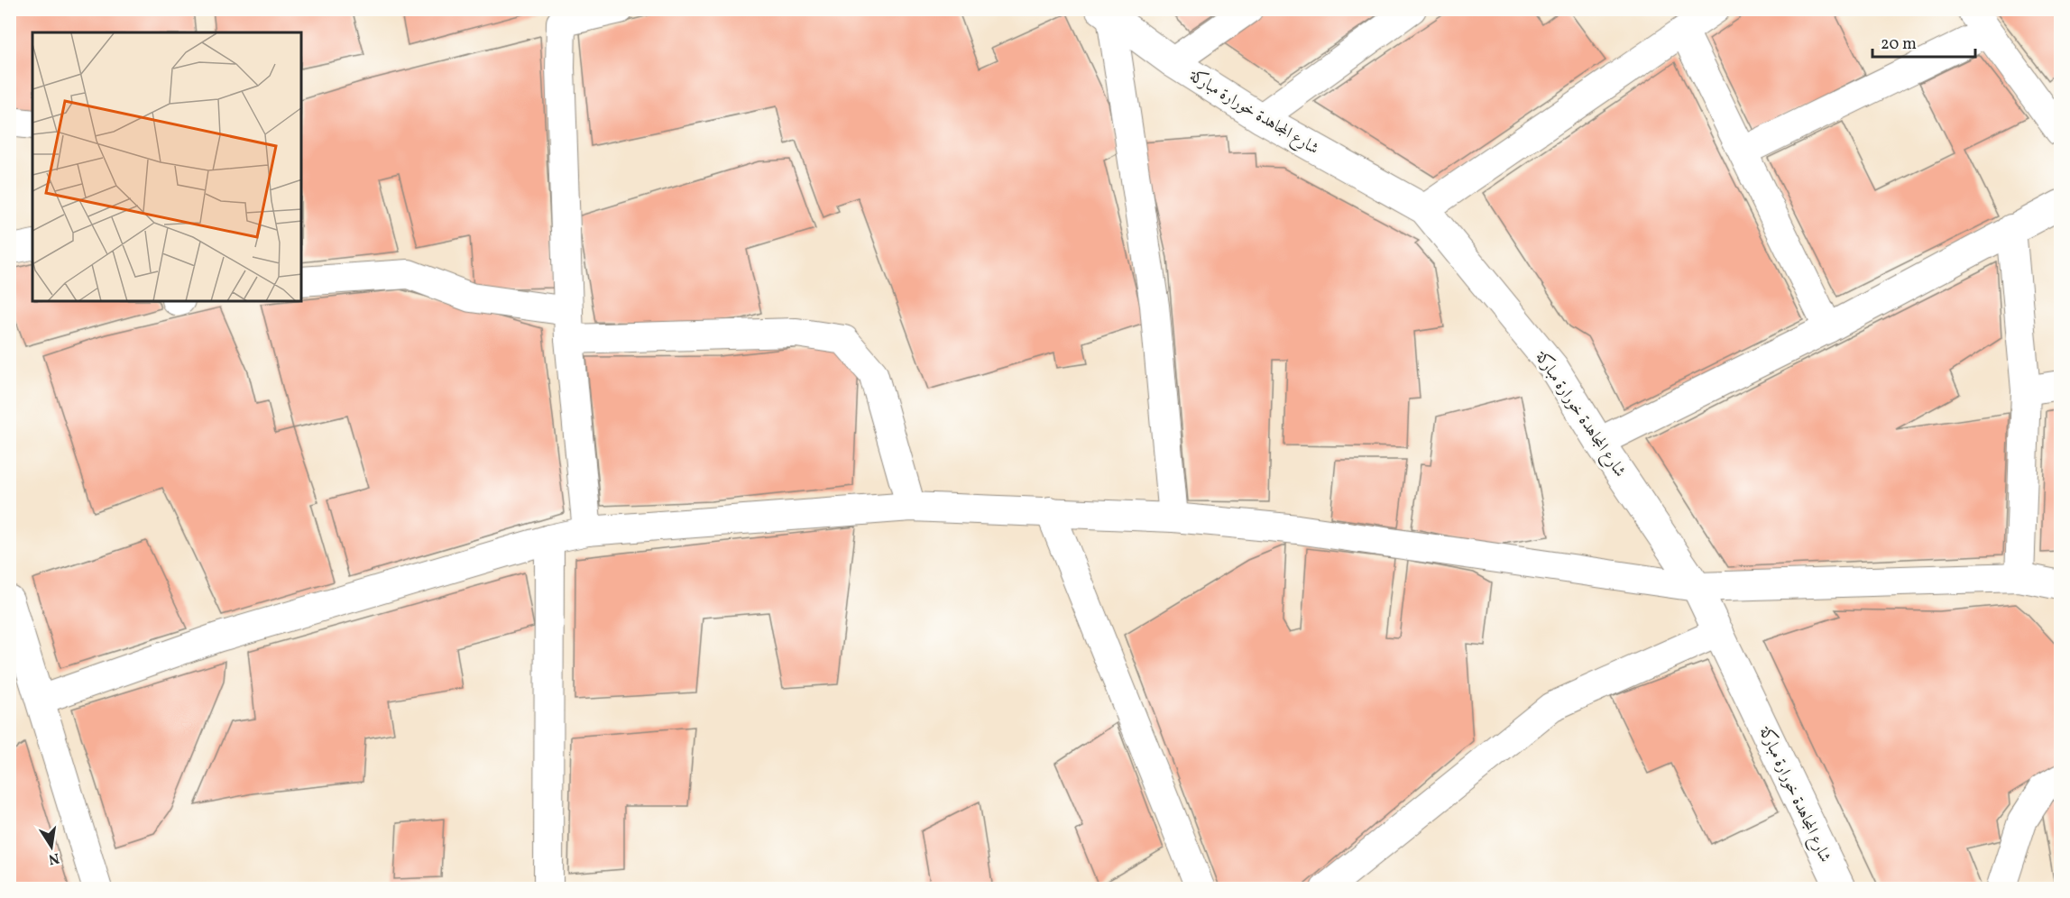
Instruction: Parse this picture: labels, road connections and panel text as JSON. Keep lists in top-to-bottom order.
{
  "streets": {
    "street": ["شارع المجاهدة خورارة مباركة"]
  },
  "scale_bar": "20 m",
  "north": "bottom"
}
